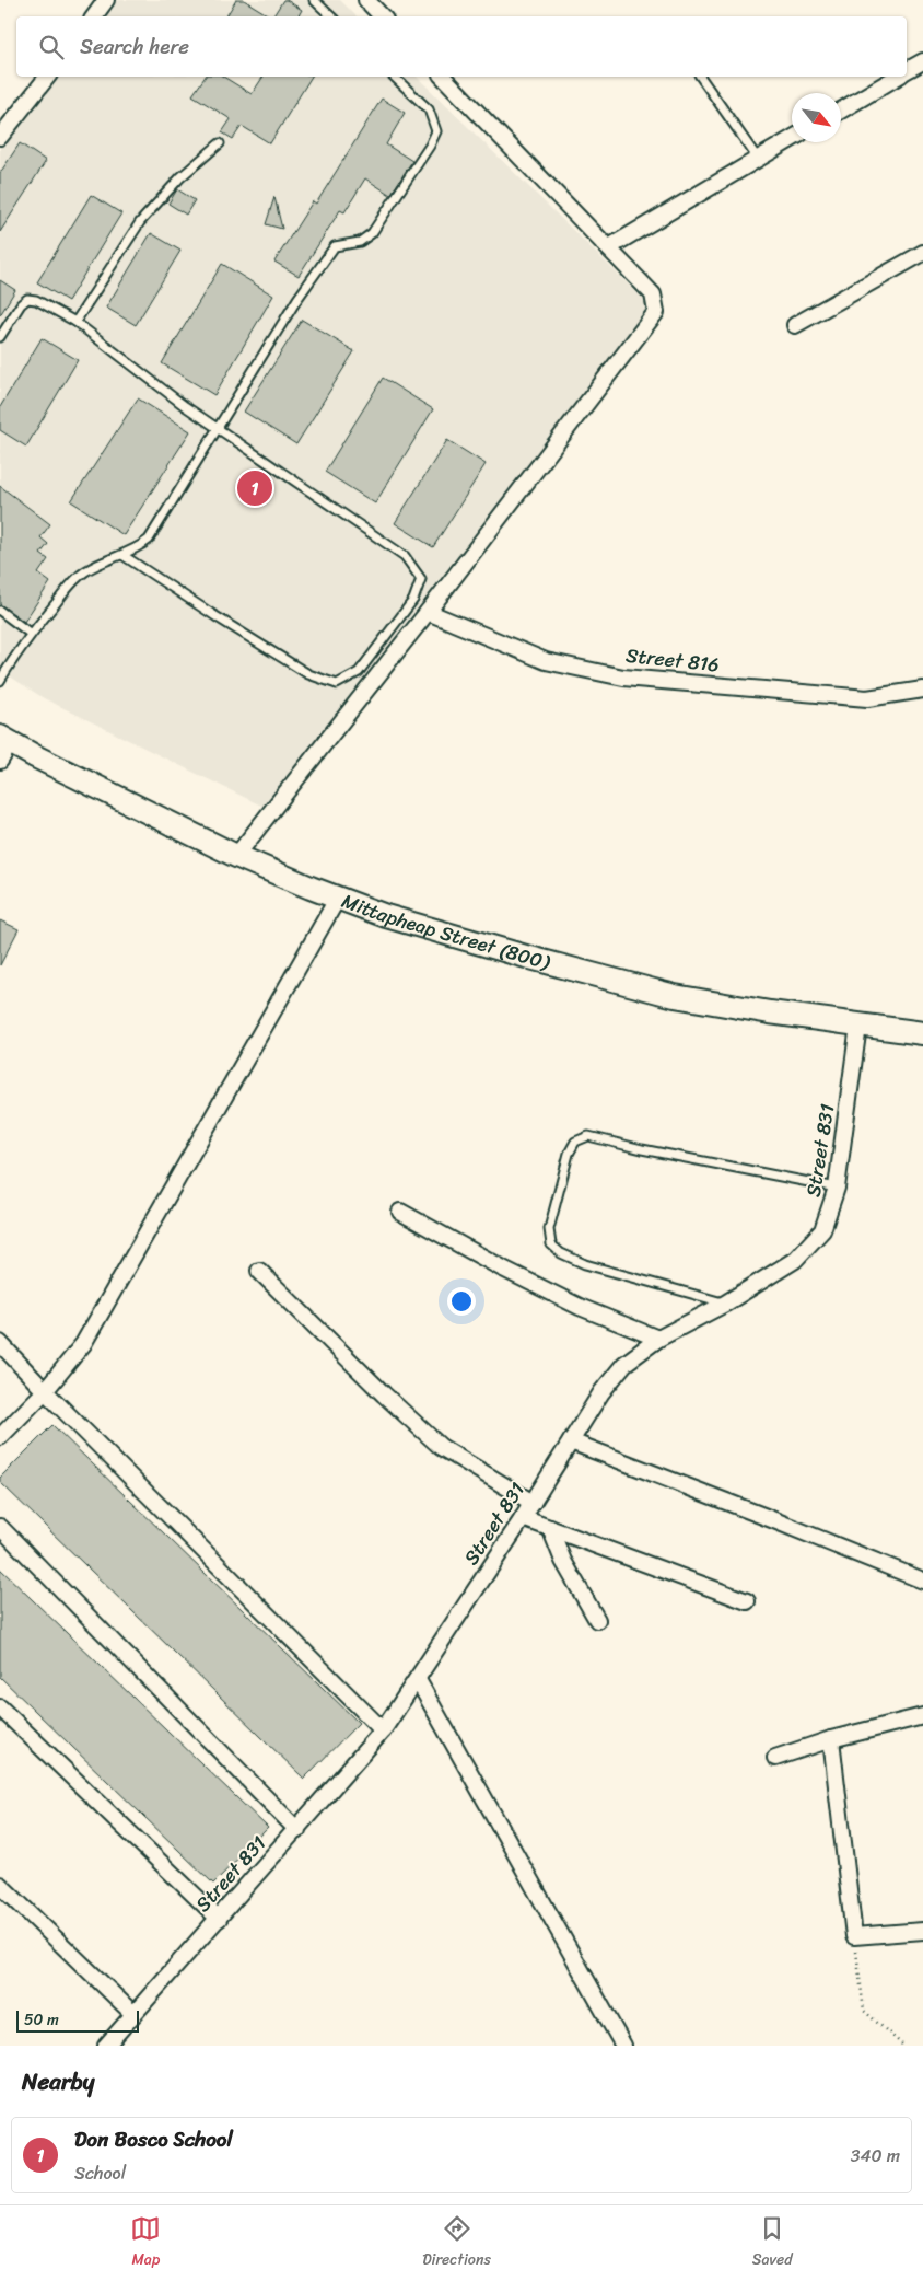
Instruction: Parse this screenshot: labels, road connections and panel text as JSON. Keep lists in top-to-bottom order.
{
  "streets": {
    "main road": ["Mittapheap Street (800)"],
    "street": ["Street 816", "Street 831"]
  },
  "crossings": [
    ["Mittapheap Street (800)", "Street 831"]
  ],
  "scale_bar": "50 m",
  "north": "bottom right",
  "page": {
    "search": "Search here",
    "pins": "1",
    "scale": "50 m",
    "heading": "Nearby",
    "list": [
      {
        "mark": "1",
        "name": "Don Bosco School",
        "note": "School",
        "value": "340 m"
      }
    ],
    "nav": ["Map", "Directions", "Saved"]
  }
}
